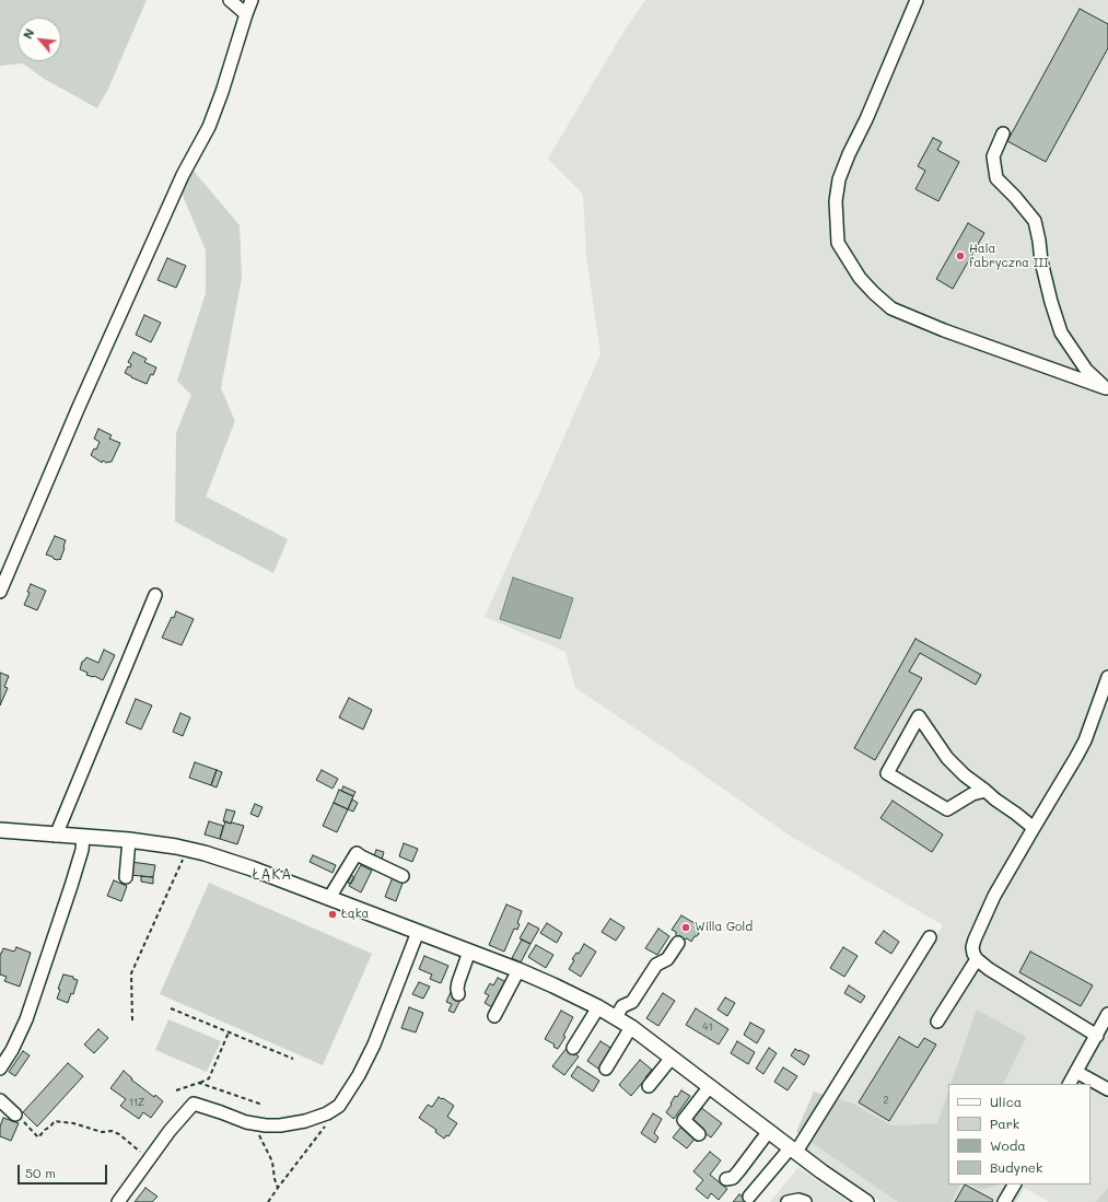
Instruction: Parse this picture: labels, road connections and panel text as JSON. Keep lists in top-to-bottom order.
{
  "districts": ["ŁĄKA"],
  "places": ["Hala fabryczna III", "Łąka", "Willa Gold"],
  "house_numbers": ["41", "2", "11Z"],
  "legend": [
    "Ulica",
    "Park",
    "Woda",
    "Budynek"
  ],
  "scale_bar": "50 m",
  "north": "top left"
}
